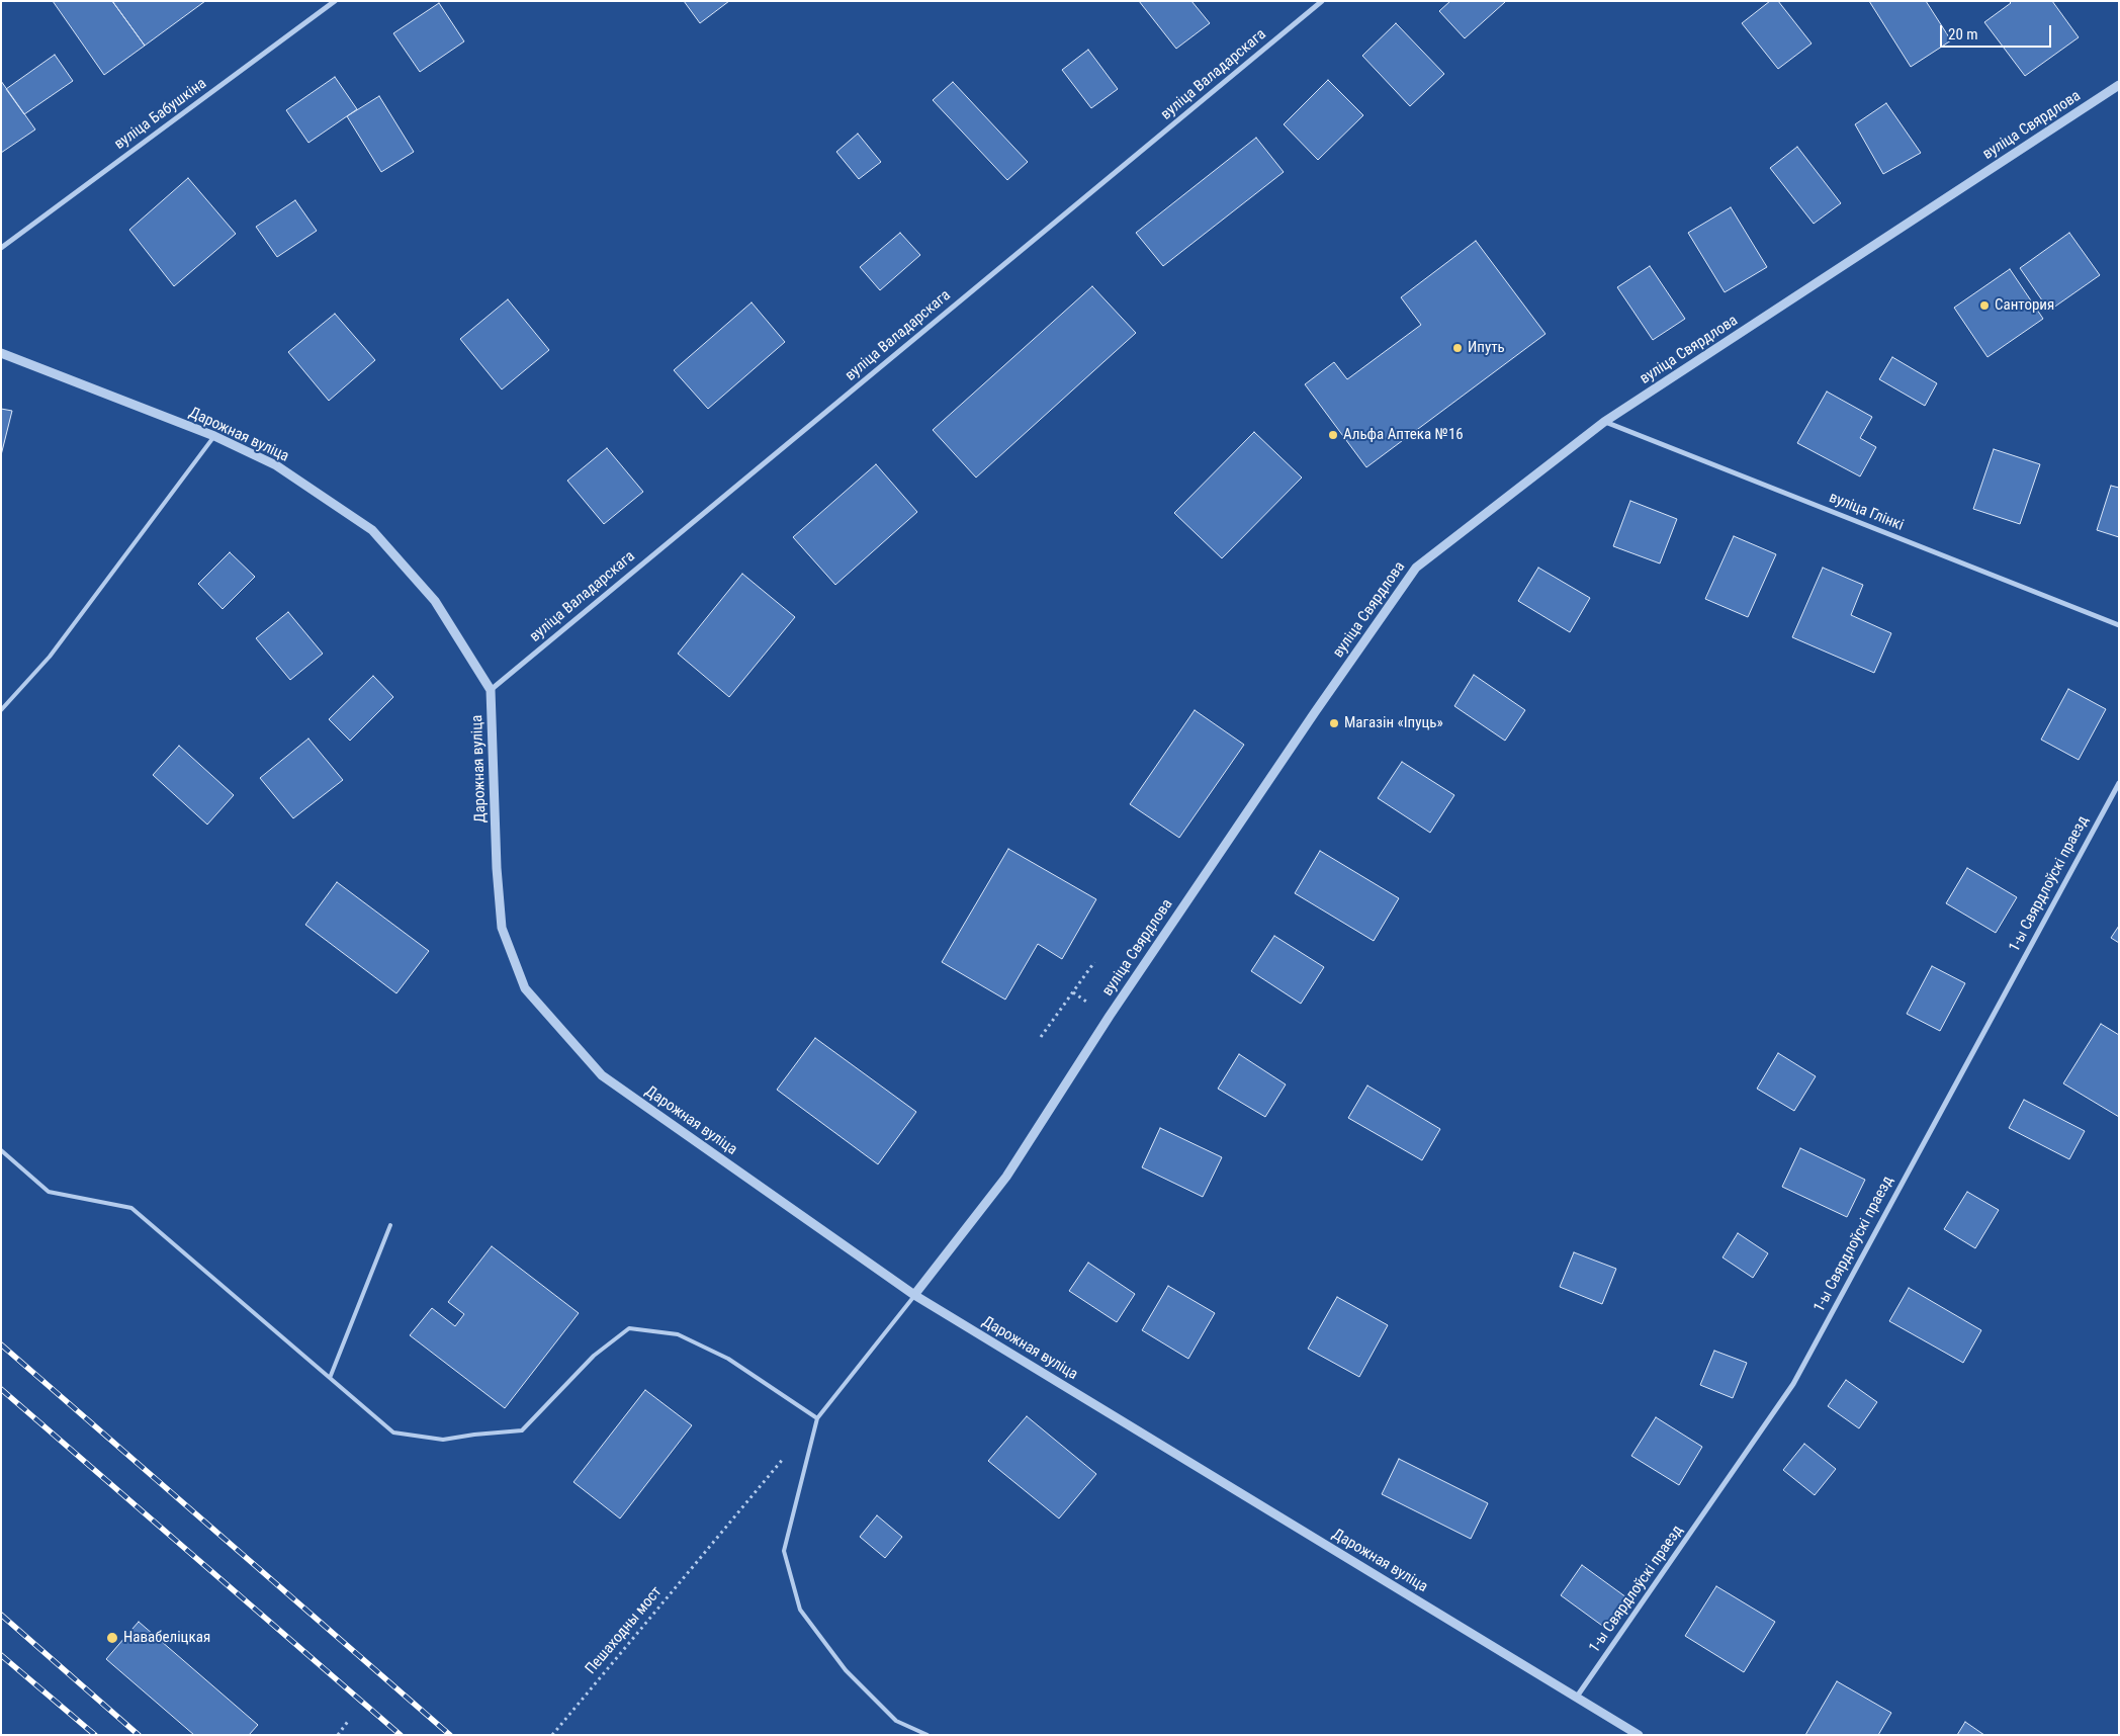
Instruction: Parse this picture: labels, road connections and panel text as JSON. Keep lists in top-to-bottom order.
{
  "streets": {
    "street": [
      "вуліца Валадарскага",
      "вуліца Бабушкіна",
      "вуліца Свярдлова",
      "Дарожная вуліца",
      "вуліца Глінкі",
      "1-ы Свярдлоўскі праезд"
    ],
    "path": ["Пешаходны мост"]
  },
  "crossings": [
    ["вуліца Валадарскага", "Дарожная вуліца"],
    ["вуліца Свярдлова", "Дарожная вуліца"],
    ["вуліца Свярдлова", "вуліца Глінкі"],
    ["Дарожная вуліца", "1-ы Свярдлоўскі праезд"]
  ],
  "places": [
    "Сантория",
    "Ипуть",
    "Альфа Аптека №16",
    "Магазін «Іпуць»",
    "Навабеліцкая"
  ],
  "scale_bar": "20 m"
}
